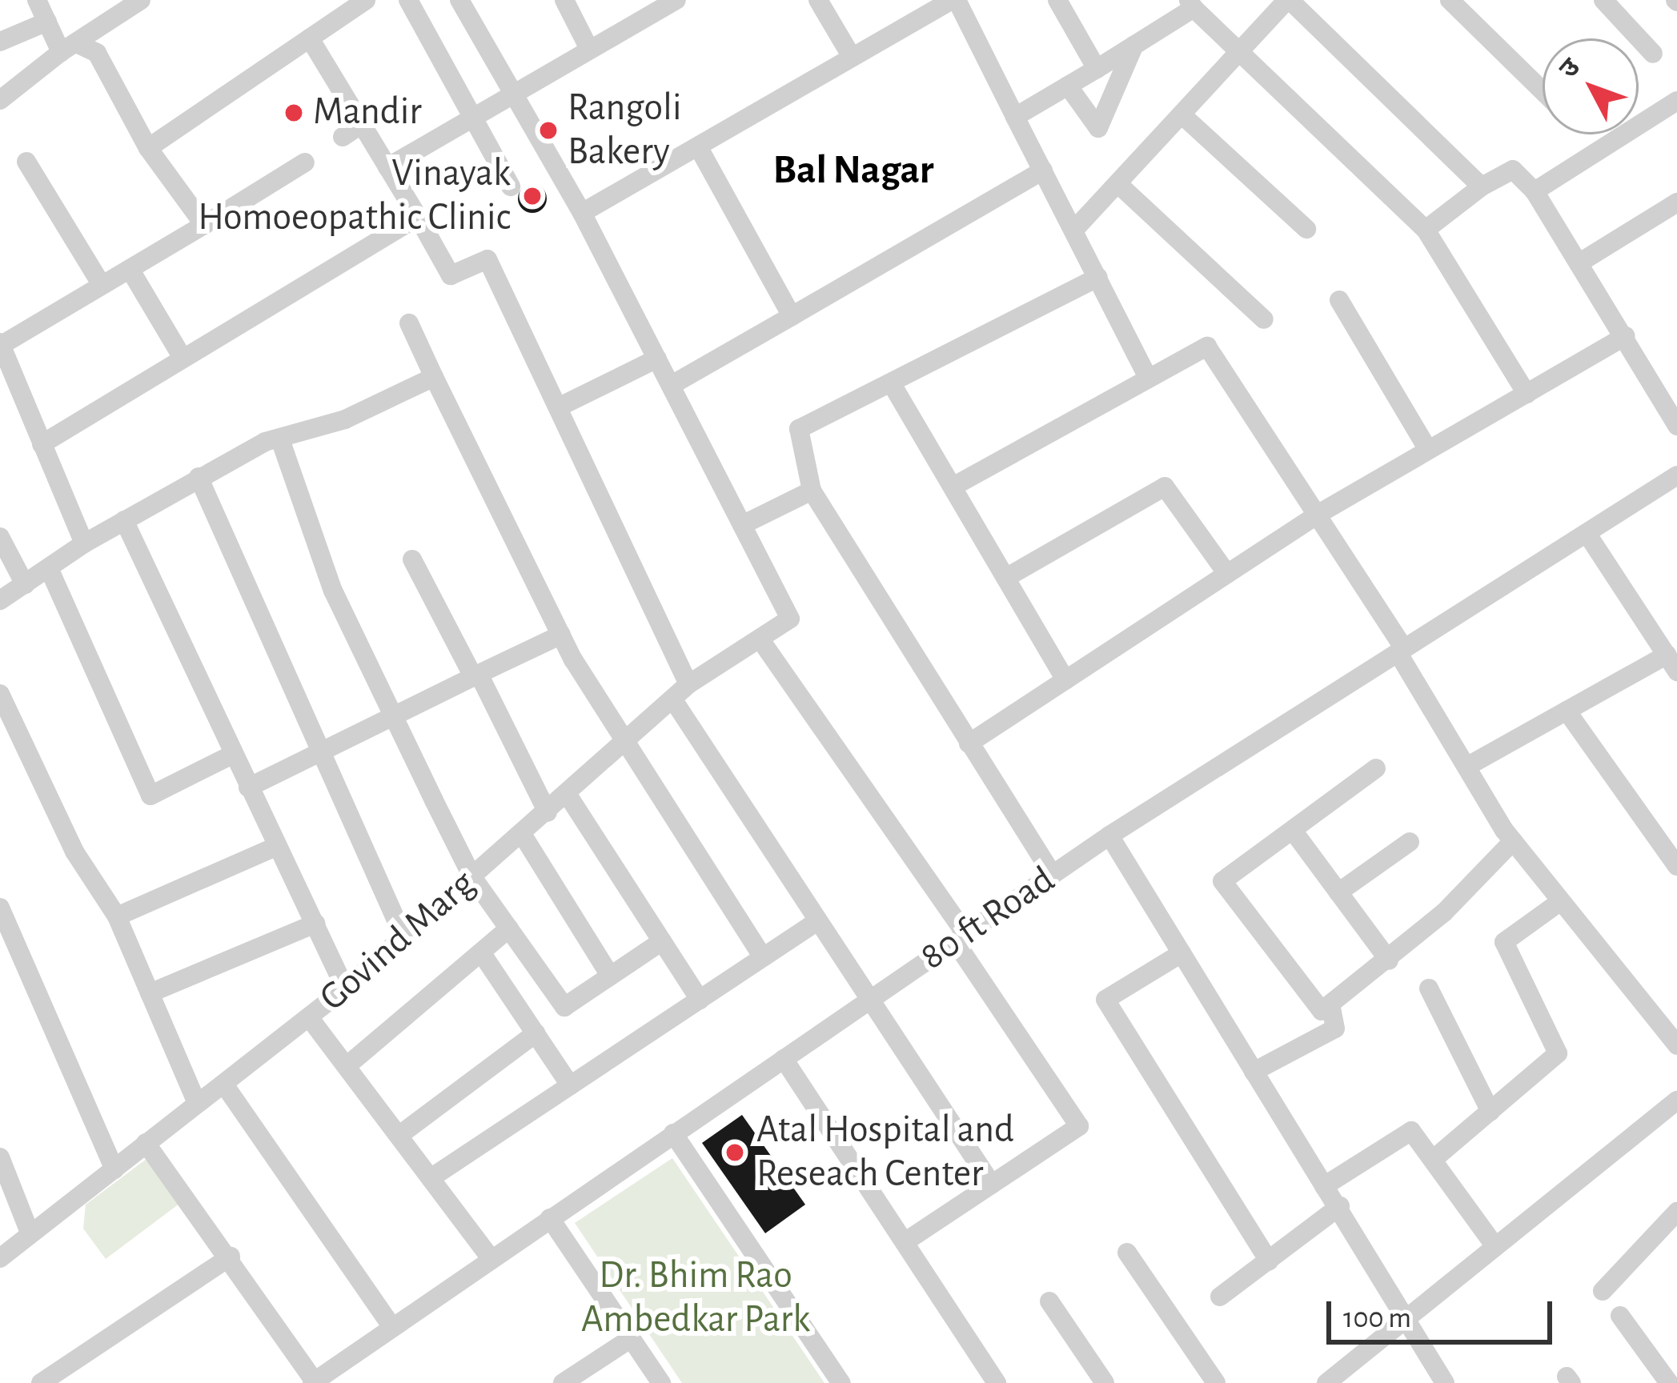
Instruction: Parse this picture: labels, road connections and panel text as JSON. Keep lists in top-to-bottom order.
{
  "streets": {
    "street": ["80 ft Road", "Govind Marg"]
  },
  "districts": ["Bal Nagar"],
  "parks": ["Dr. Bhim Rao Ambedkar Park"],
  "places": [
    "Mandir",
    "Rangoli Bakery",
    "Vinayak Homoeopathic Clinic",
    "Atal Hospital and Reseach Center"
  ],
  "scale_bar": "100 m",
  "north": "top left"
}
